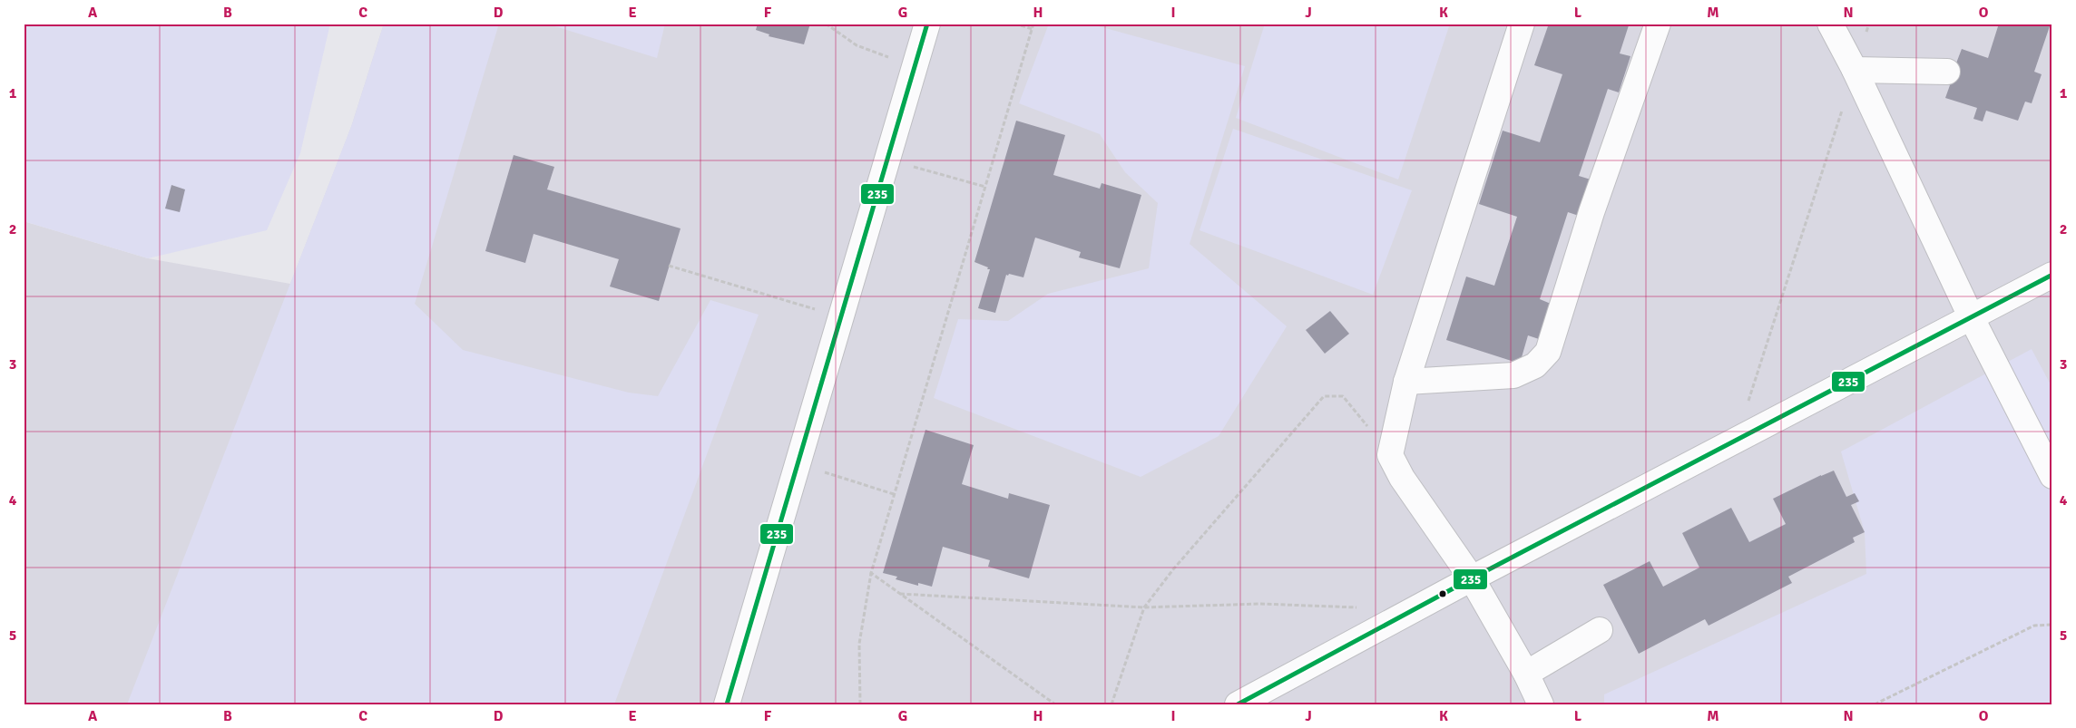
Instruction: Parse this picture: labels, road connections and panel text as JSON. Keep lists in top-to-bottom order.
{
  "lines": ["transit line 235"],
  "grid": {
    "columns": [
      "A",
      "B",
      "C",
      "D",
      "E",
      "F",
      "G",
      "H",
      "I",
      "J",
      "K",
      "L",
      "M",
      "N",
      "O"
    ],
    "rows": [
      "1",
      "2",
      "3",
      "4",
      "5"
    ]
  }
}
